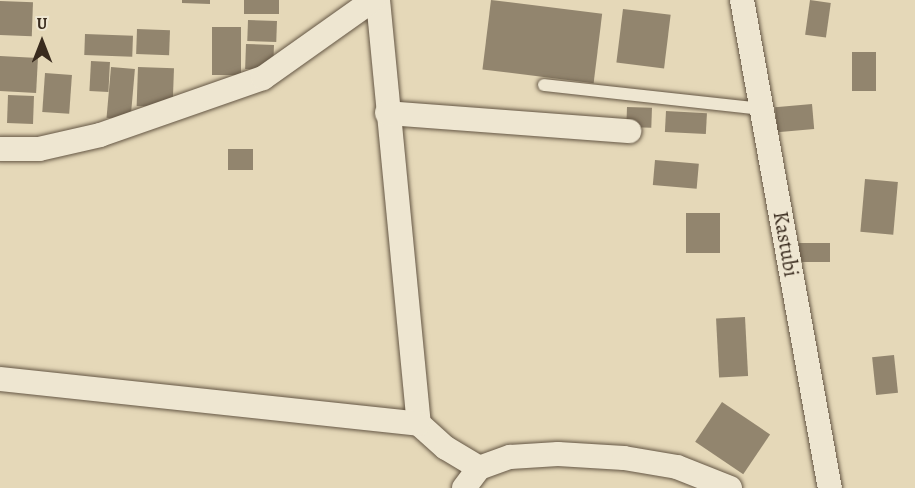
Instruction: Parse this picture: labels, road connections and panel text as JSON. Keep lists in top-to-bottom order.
{
  "streets": {
    "street": ["Kastubi"]
  },
  "north": "top"
}
